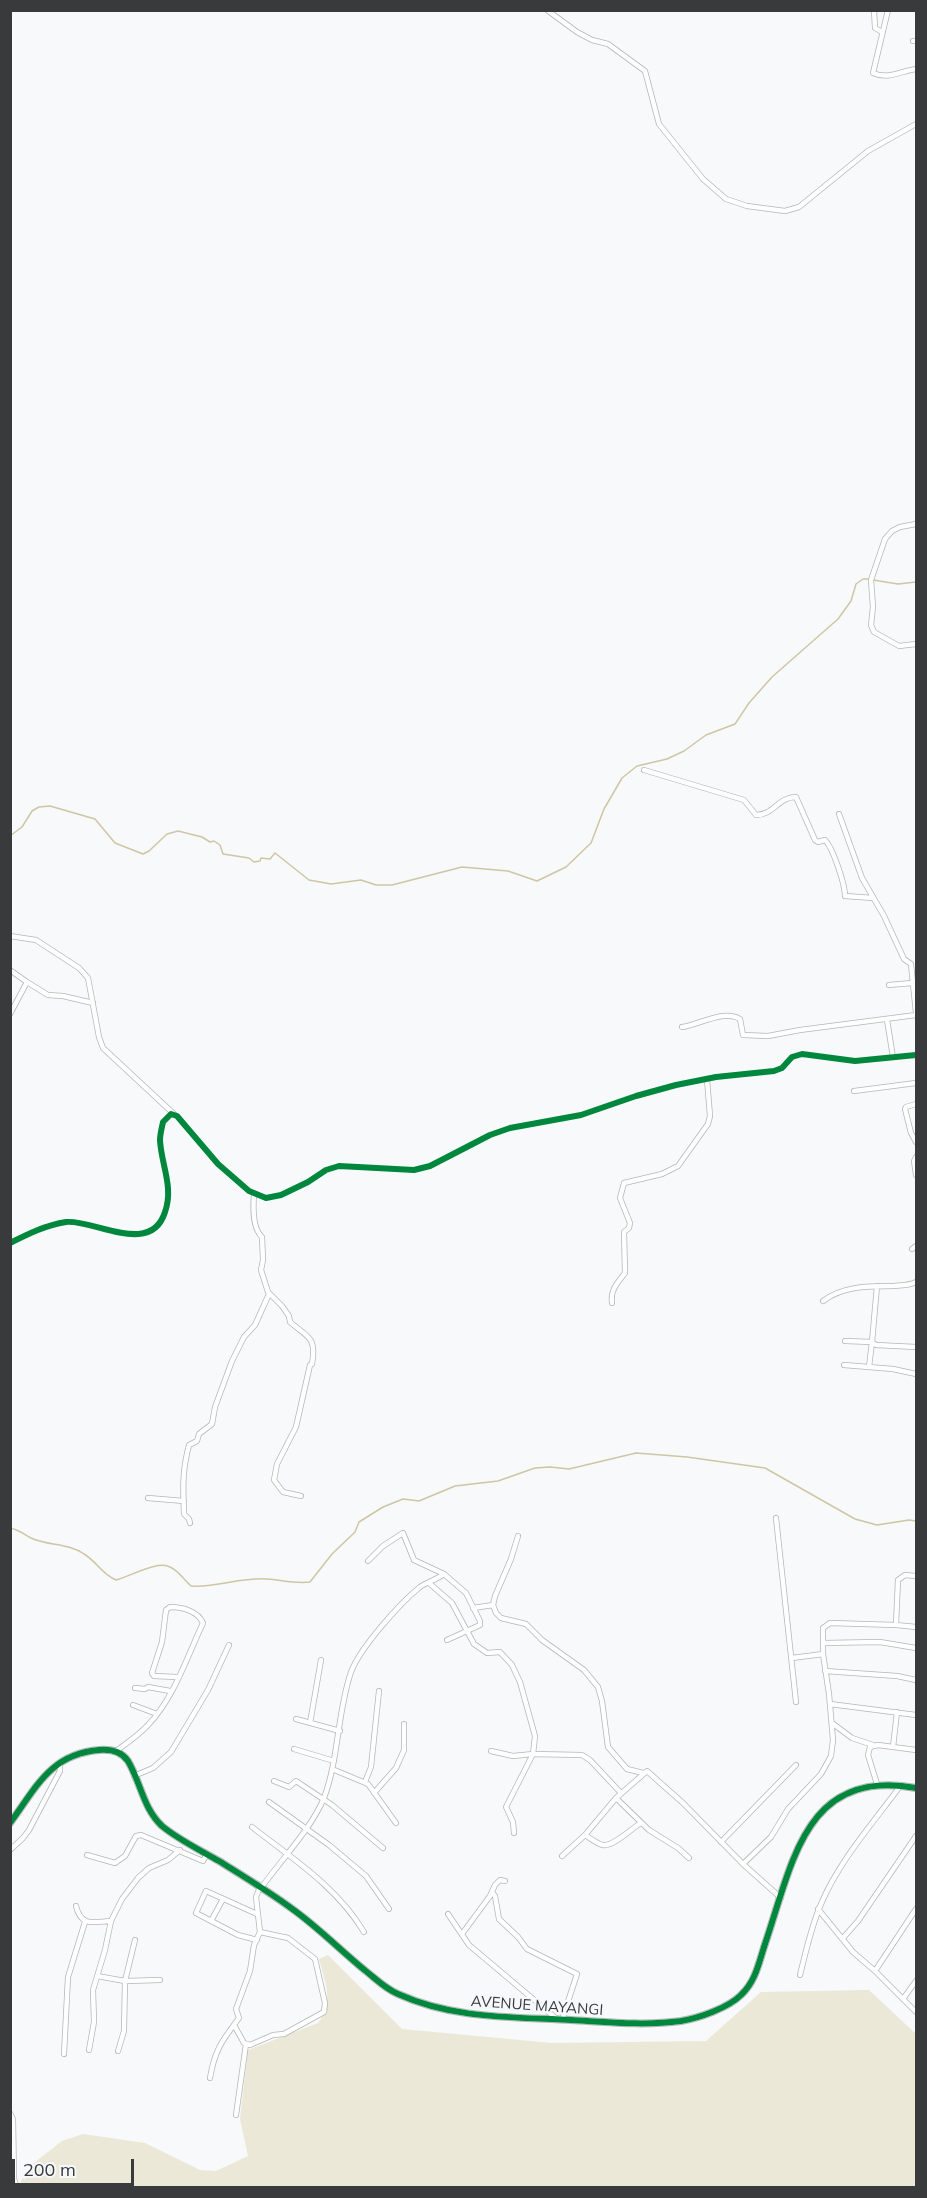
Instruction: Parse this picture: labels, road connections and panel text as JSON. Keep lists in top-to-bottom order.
{
  "streets": {
    "street": ["AVENUE MAYANGI"]
  },
  "scale_bar": "200 m"
}
